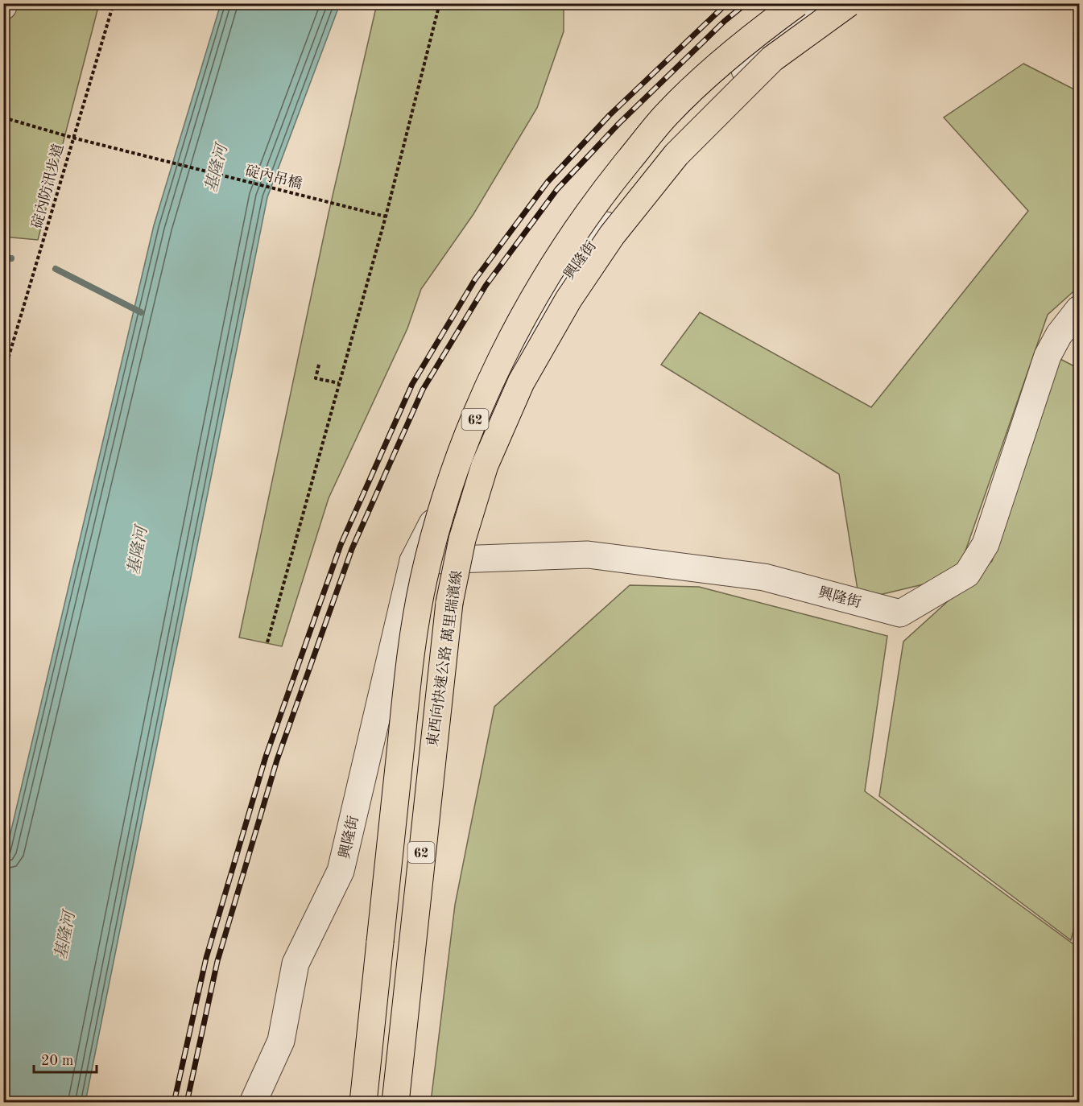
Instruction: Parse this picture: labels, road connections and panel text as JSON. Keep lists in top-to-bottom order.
{
  "streets": {
    "highway": ["62", "東西向快速公路 萬里瑞濱線"],
    "street": ["興隆街"],
    "path": ["碇內吊橋", "碇內防汛步道"]
  },
  "crossings": [
    ["碇內吊橋", "碇內防汛步道"]
  ],
  "water": ["基隆河"],
  "scale_bar": "20 m"
}
